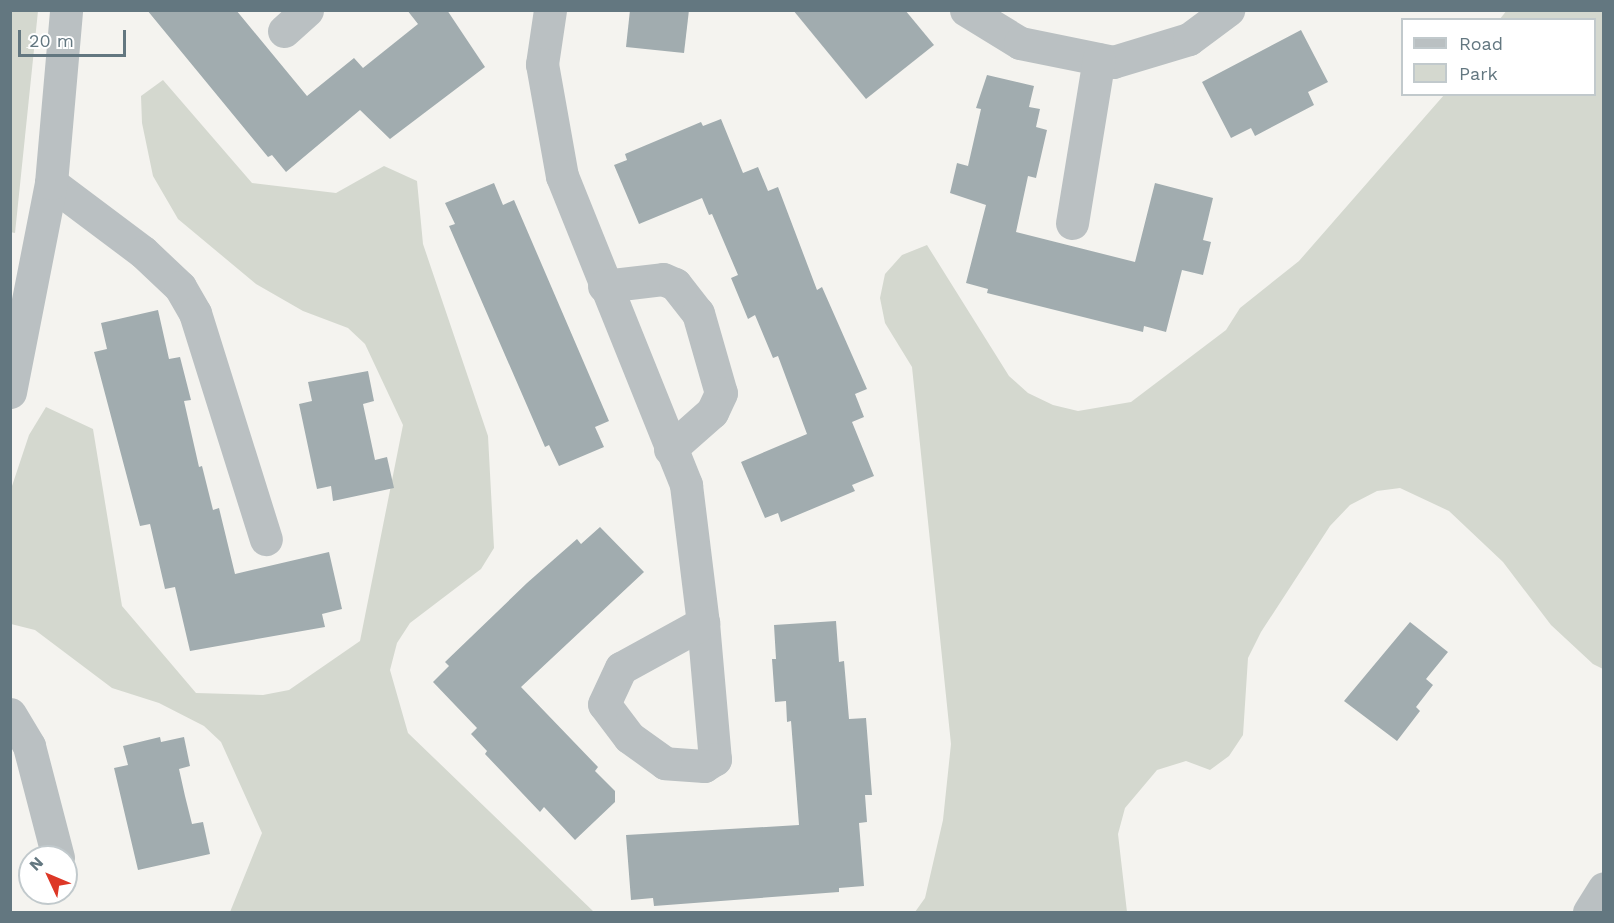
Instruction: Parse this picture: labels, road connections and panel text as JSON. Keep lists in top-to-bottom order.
{
  "legend": ["Road", "Park"],
  "scale_bar": "20 m",
  "north": "top left"
}
